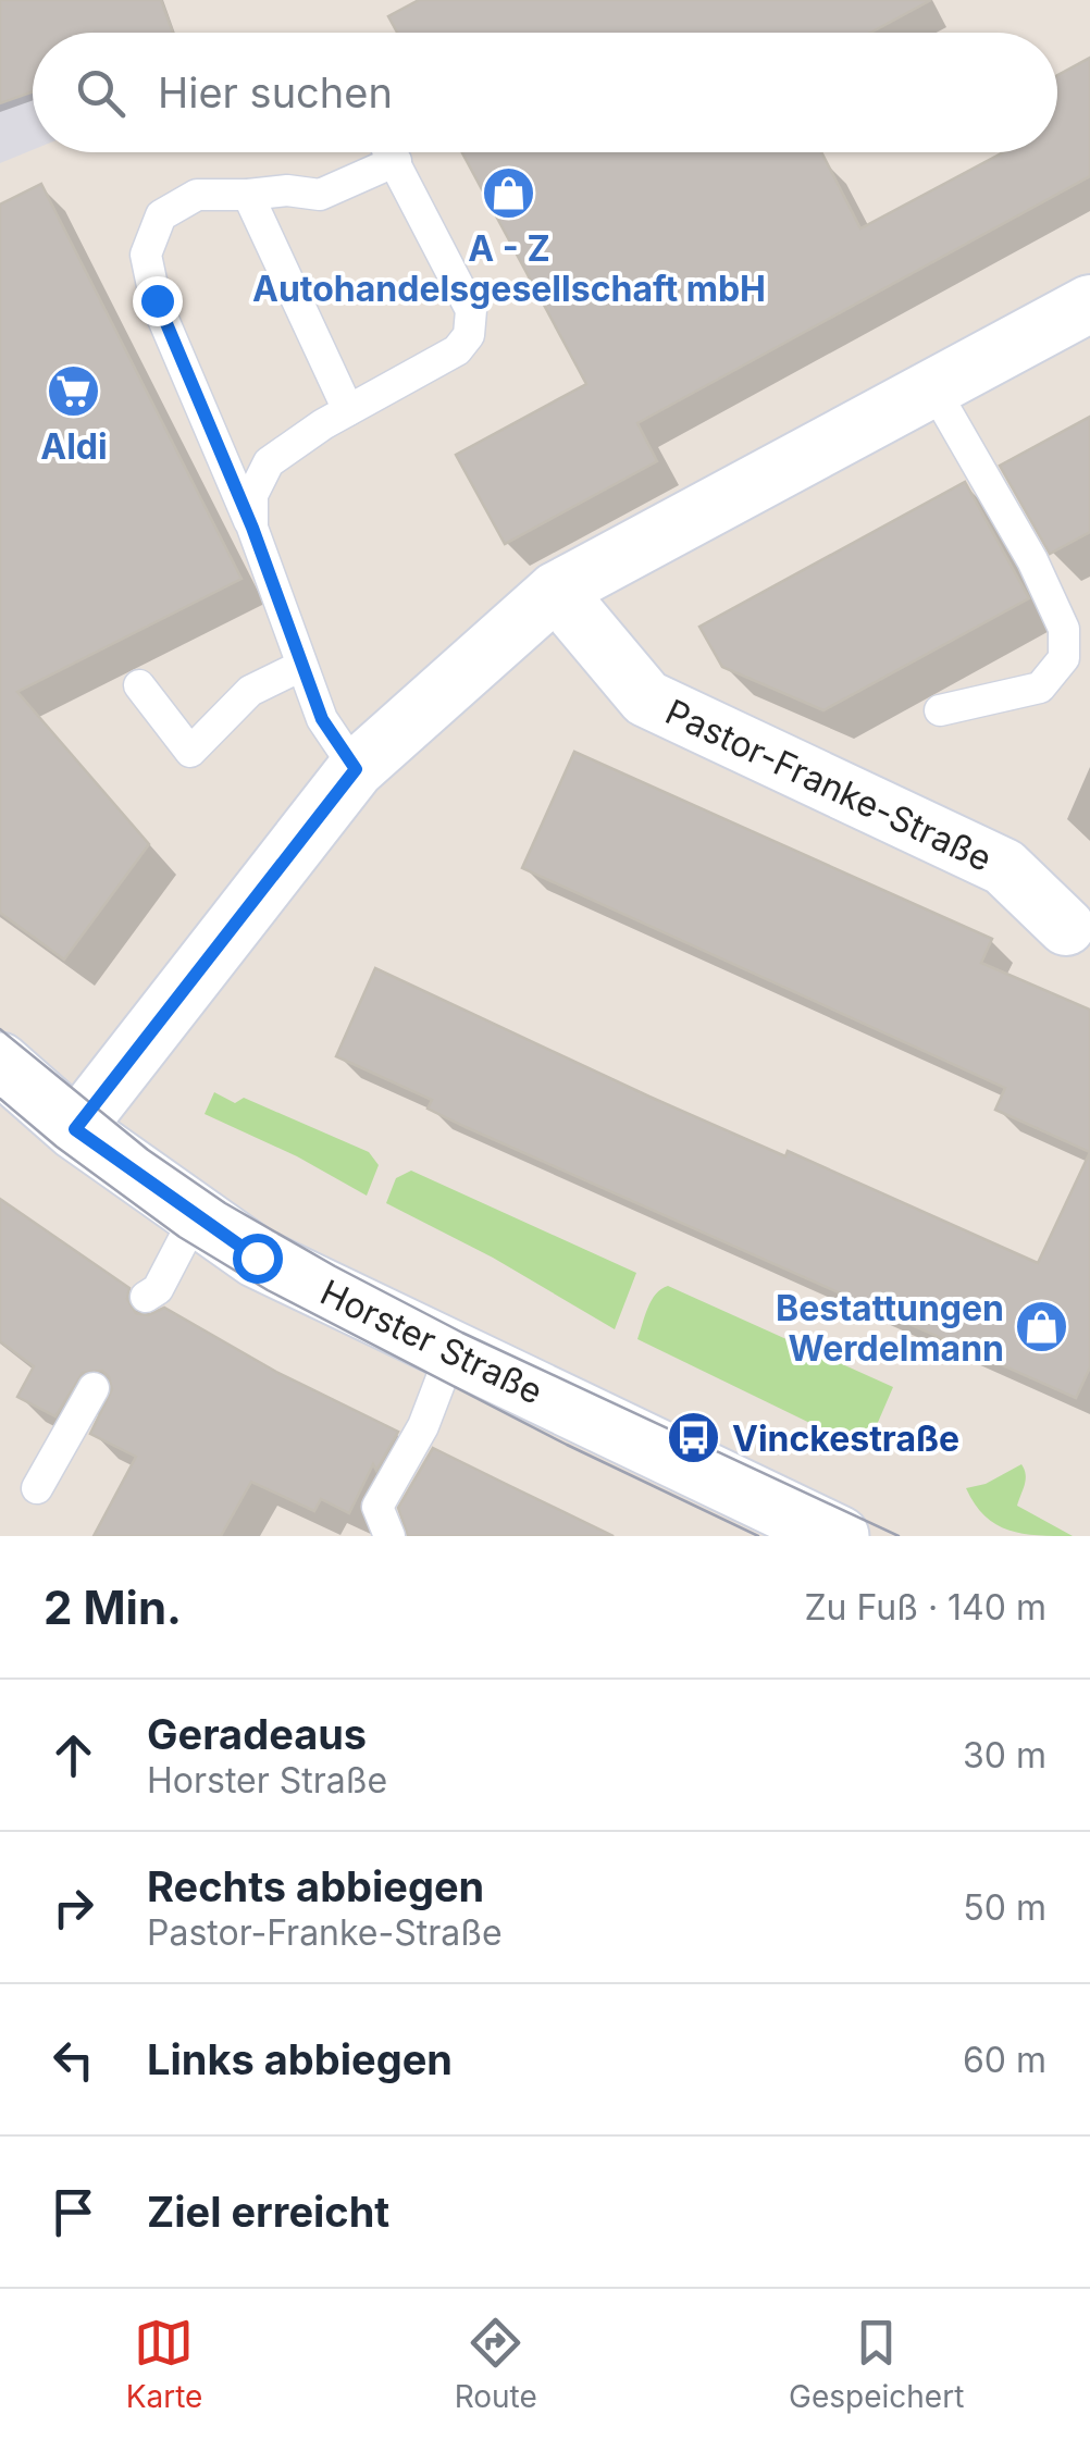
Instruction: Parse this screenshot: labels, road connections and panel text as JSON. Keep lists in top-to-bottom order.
{
  "streets": {
    "street": ["Pastor-Franke-Straße", "Horster Straße"]
  },
  "places": {
    "shop": ["A - Z Autohandelsgesellschaft mbH", "Bestattungen Werdelmann"],
    "supermarket": ["Aldi"],
    "bus stop": ["Vinckestraße"]
  },
  "page": {
    "search": "Hier suchen",
    "heading": ["2 Min.", "Zu Fuß · 140 m"],
    "list": [
      ["Geradeaus", "Horster Straße", "30 m"],
      ["Rechts abbiegen", "Pastor-Franke-Straße", "50 m"],
      ["Links abbiegen", "60 m"],
      "Ziel erreicht"
    ],
    "nav": ["Karte", "Route", "Gespeichert"]
  }
}
